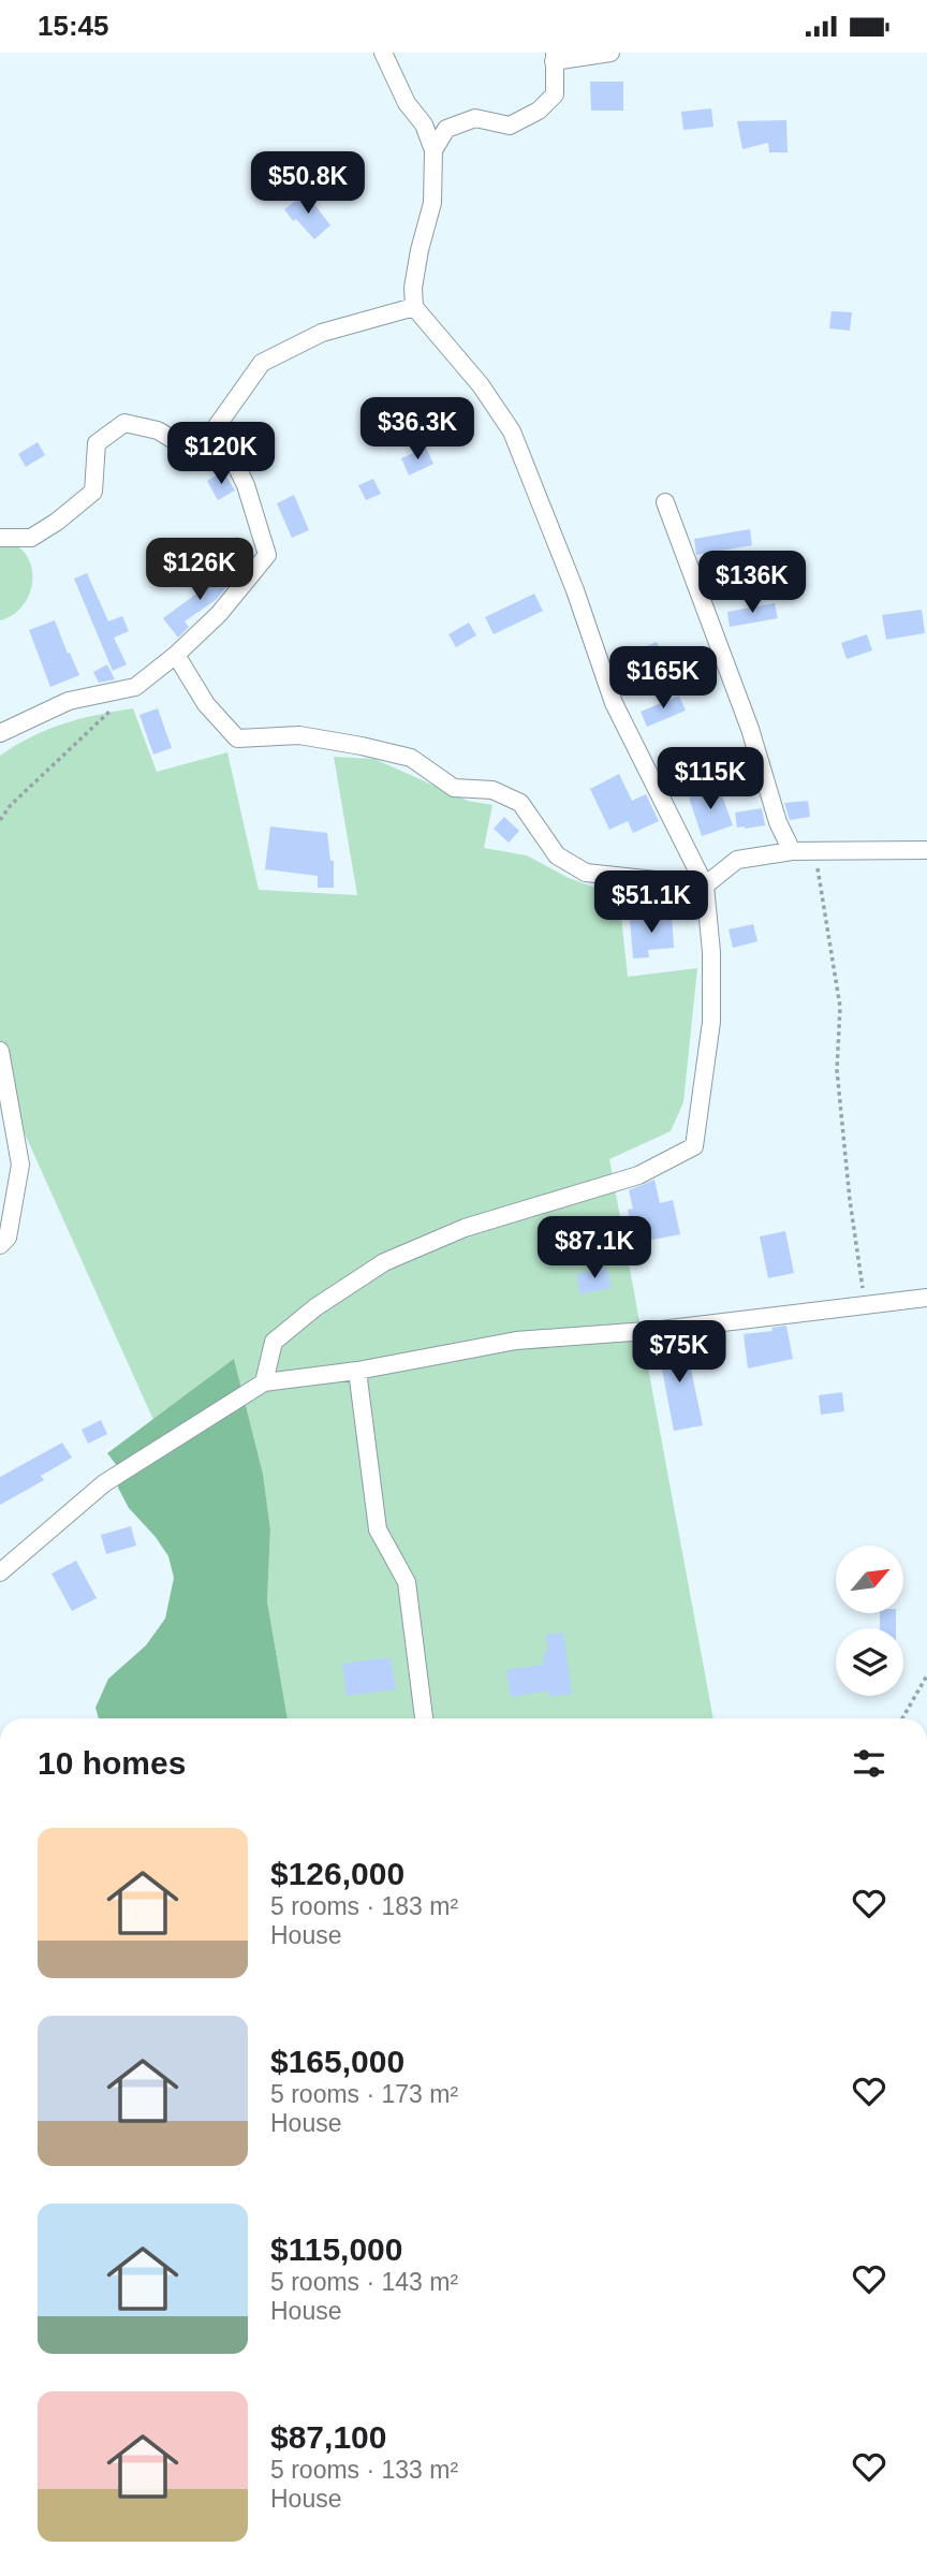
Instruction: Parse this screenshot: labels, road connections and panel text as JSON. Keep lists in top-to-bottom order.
{
  "north": "top right",
  "page": {
    "status": "15:45",
    "price": [
      "$50.8K",
      "$36.3K",
      "$120K",
      "$126K",
      "$136K",
      "$165K",
      "$115K",
      "$51.1K",
      "$87.1K",
      "$75K"
    ],
    "heading": "10 homes",
    "list": [
      {
        "name": "$126,000",
        "note": "5 rooms · 183 m² · House"
      },
      {
        "name": "$165,000",
        "note": "5 rooms · 173 m² · House"
      },
      {
        "name": "$115,000",
        "note": "5 rooms · 143 m² · House"
      },
      {
        "name": "$87,100",
        "note": "5 rooms · 133 m² · House"
      }
    ]
  }
}
